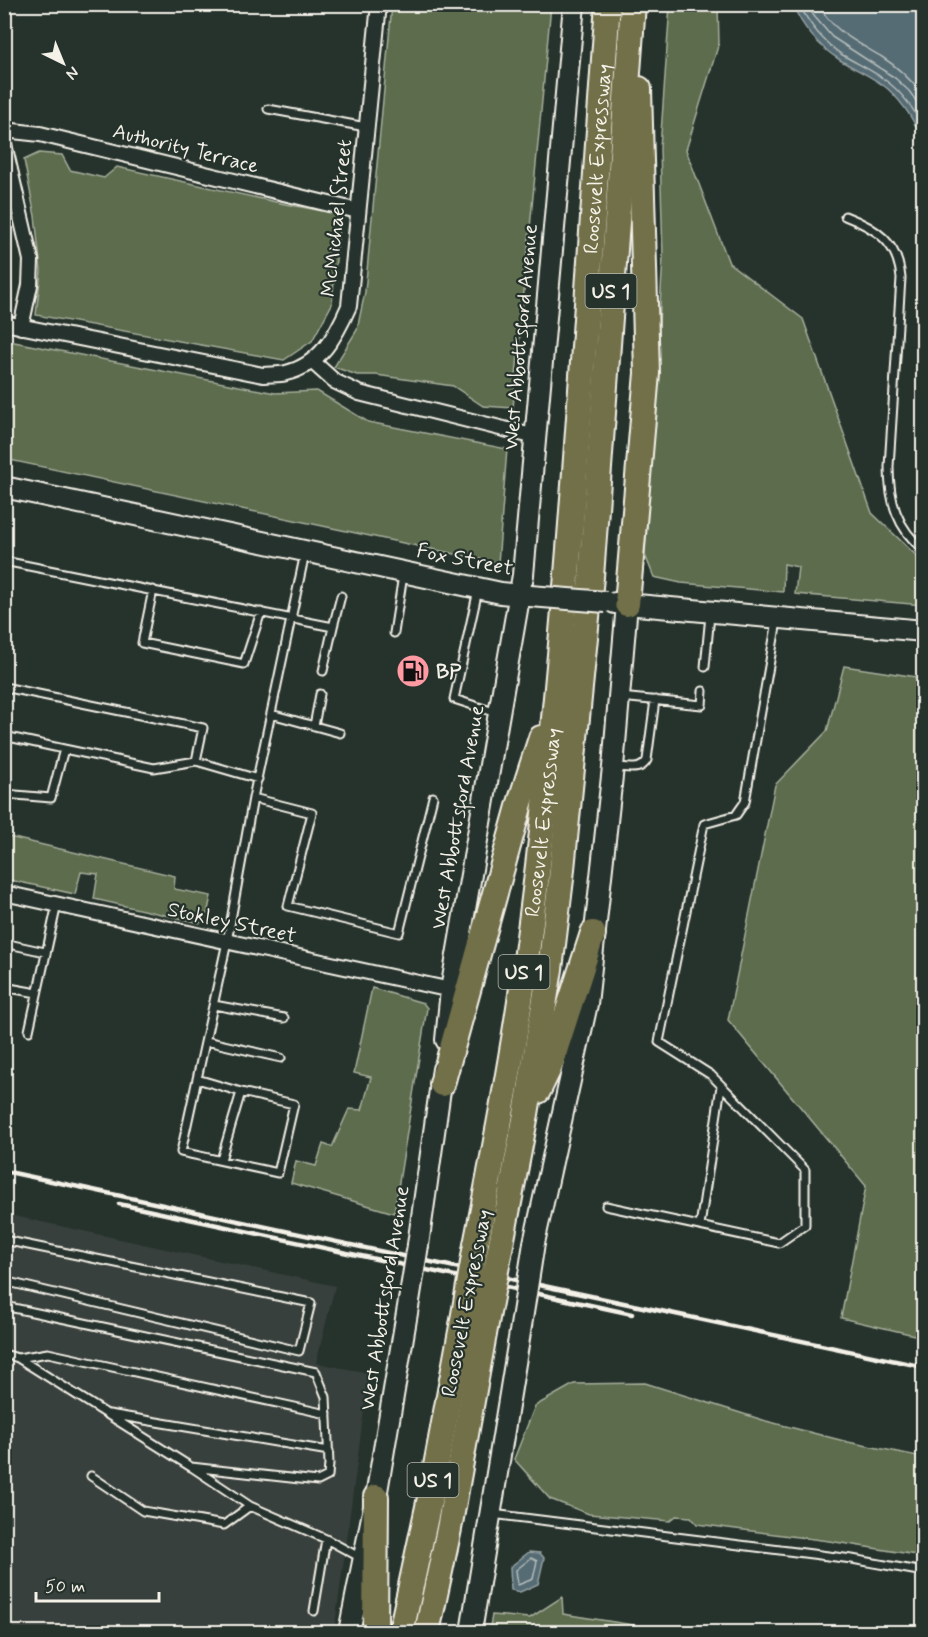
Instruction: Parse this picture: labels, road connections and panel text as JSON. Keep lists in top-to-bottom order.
{
  "streets": {
    "highway": ["Roosevelt Expressway", "US 1"],
    "street": [
      "Authority Terrace",
      "McMichael Street",
      "West Abbottsford Avenue",
      "Fox Street",
      "Stokley Street"
    ]
  },
  "crossings": [
    ["Authority Terrace", "McMichael Street"],
    ["West Abbottsford Avenue", "Fox Street"],
    ["West Abbottsford Avenue", "Stokley Street"]
  ],
  "places": {
    "fuel station": ["BP"]
  },
  "scale_bar": "50 m",
  "north": "bottom right"
}
